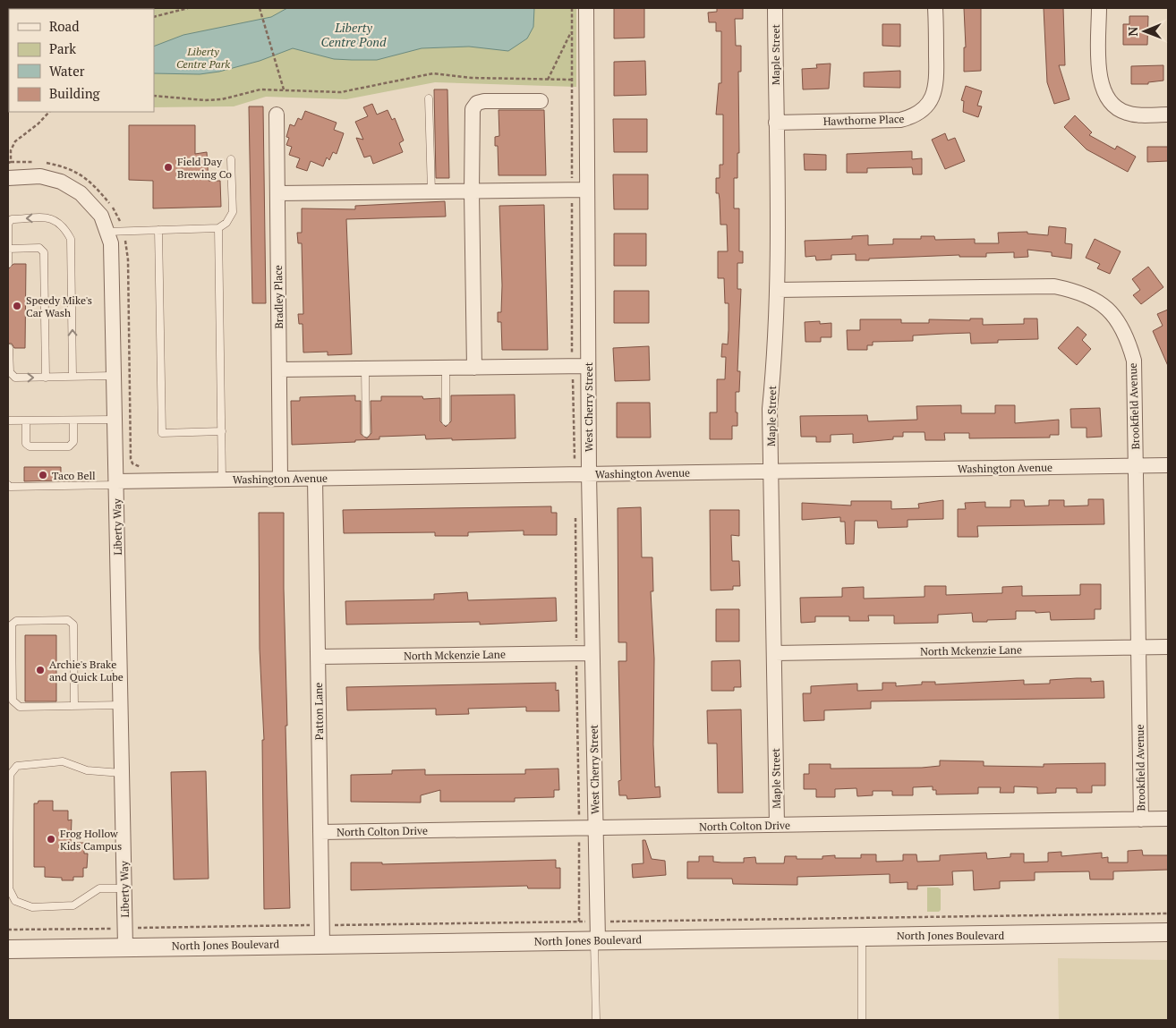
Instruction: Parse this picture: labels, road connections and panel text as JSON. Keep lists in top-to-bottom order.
{
  "streets": {
    "street": [
      "Maple Street",
      "Hawthorne Place",
      "Bradley Place",
      "Brookfield Avenue",
      "West Cherry Street",
      "Washington Avenue",
      "Liberty Way",
      "North Mckenzie Lane",
      "Patton Lane",
      "North Colton Drive",
      "North Jones Boulevard"
    ]
  },
  "crossings": [
    ["Maple Street", "Hawthorne Place"],
    ["Maple Street", "Brookfield Avenue"],
    ["Maple Street", "Washington Avenue"],
    ["Maple Street", "North Mckenzie Lane"],
    ["Maple Street", "North Colton Drive"],
    ["Bradley Place", "Washington Avenue"],
    ["Brookfield Avenue", "Washington Avenue"],
    ["Brookfield Avenue", "North Mckenzie Lane"],
    ["Brookfield Avenue", "North Colton Drive"],
    ["West Cherry Street", "Washington Avenue"],
    ["West Cherry Street", "North Mckenzie Lane"],
    ["West Cherry Street", "North Colton Drive"],
    ["West Cherry Street", "North Jones Boulevard"],
    ["Washington Avenue", "Liberty Way"],
    ["Washington Avenue", "Patton Lane"],
    ["Liberty Way", "North Jones Boulevard"],
    ["North Mckenzie Lane", "Patton Lane"],
    ["Patton Lane", "North Colton Drive"],
    ["Patton Lane", "North Jones Boulevard"]
  ],
  "water": ["Liberty Centre Pond"],
  "parks": ["Liberty Centre Park"],
  "places": [
    "Field Day Brewing Co",
    "Speedy Mike's Car Wash",
    "Taco Bell",
    "Archie's Brake and Quick Lube",
    "Frog Hollow Kids Campus"
  ],
  "legend": [
    "Road",
    "Park",
    "Water",
    "Building"
  ],
  "north": "left"
}
